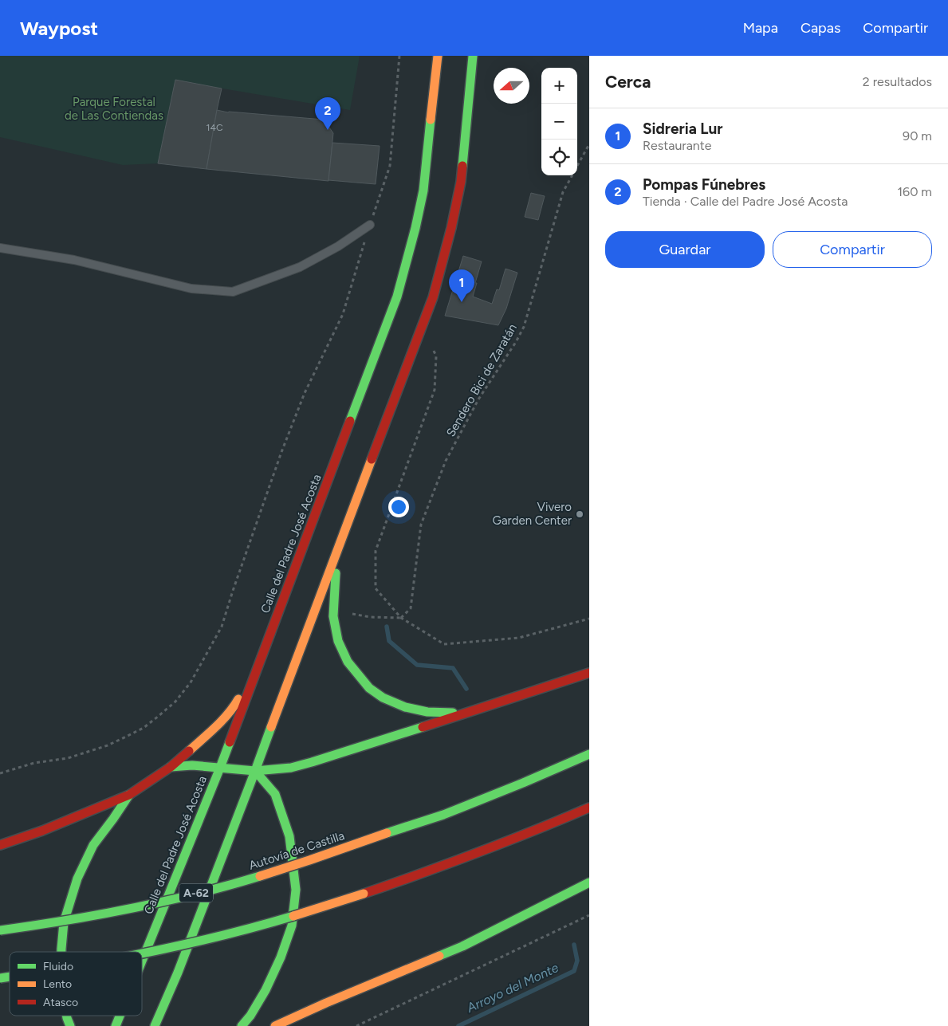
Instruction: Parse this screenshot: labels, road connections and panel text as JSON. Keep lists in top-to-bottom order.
{
  "streets": {
    "highway": ["Calle del Padre José Acosta", "Autovía de Castilla", "A-62"],
    "path": ["Sendero Bici de Zaratán"]
  },
  "water": ["Arroyo del Monte"],
  "parks": ["Parque Forestal de Las Contiendas"],
  "places": ["Vivero Garden Center"],
  "house_numbers": ["14C"],
  "legend": ["Fluido", "Lento", "Atasco"],
  "north": "left",
  "page": {
    "header": "Waypost",
    "nav": ["Mapa", "Capas", "Compartir"],
    "heading": ["Cerca", "2 resultados"],
    "map_buttons": ["+", "−"],
    "pins": ["2", "1"],
    "list": [
      {
        "mark": "1",
        "name": "Sidreria Lur",
        "note": "Restaurante",
        "value": "90 m"
      },
      {
        "mark": "2",
        "name": "Pompas Fúnebres",
        "note": "Tienda · Calle del Padre José Acosta",
        "value": "160 m"
      }
    ],
    "buttons": ["Guardar", "Compartir"]
  }
}
